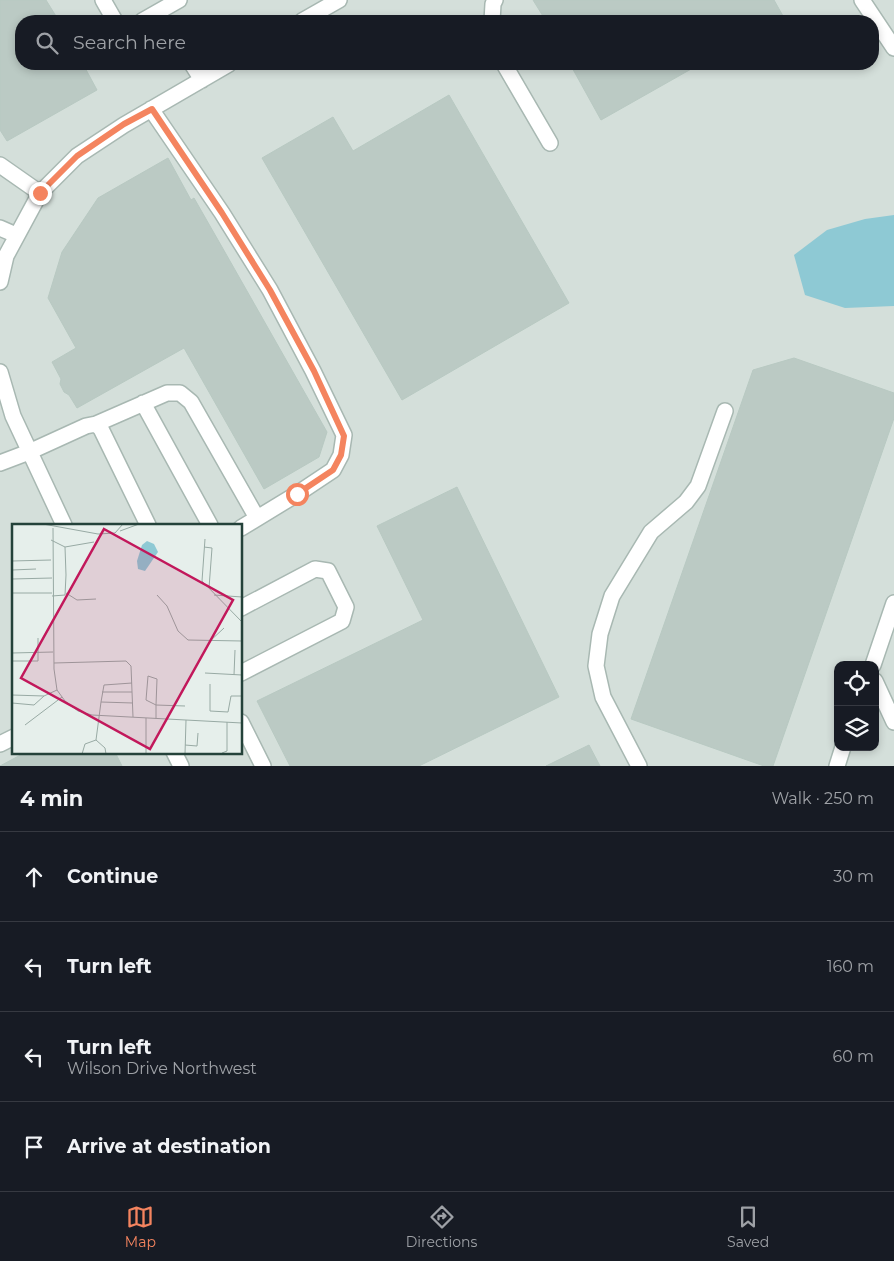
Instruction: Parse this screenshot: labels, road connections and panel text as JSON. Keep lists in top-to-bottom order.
{
  "page": {
    "search": "Search here",
    "heading": ["4 min", "Walk · 250 m"],
    "list": [
      ["Continue", "30 m"],
      ["Turn left", "160 m"],
      ["Turn left", "Wilson Drive Northwest", "60 m"],
      "Arrive at destination"
    ],
    "nav": ["Map", "Directions", "Saved"]
  }
}
